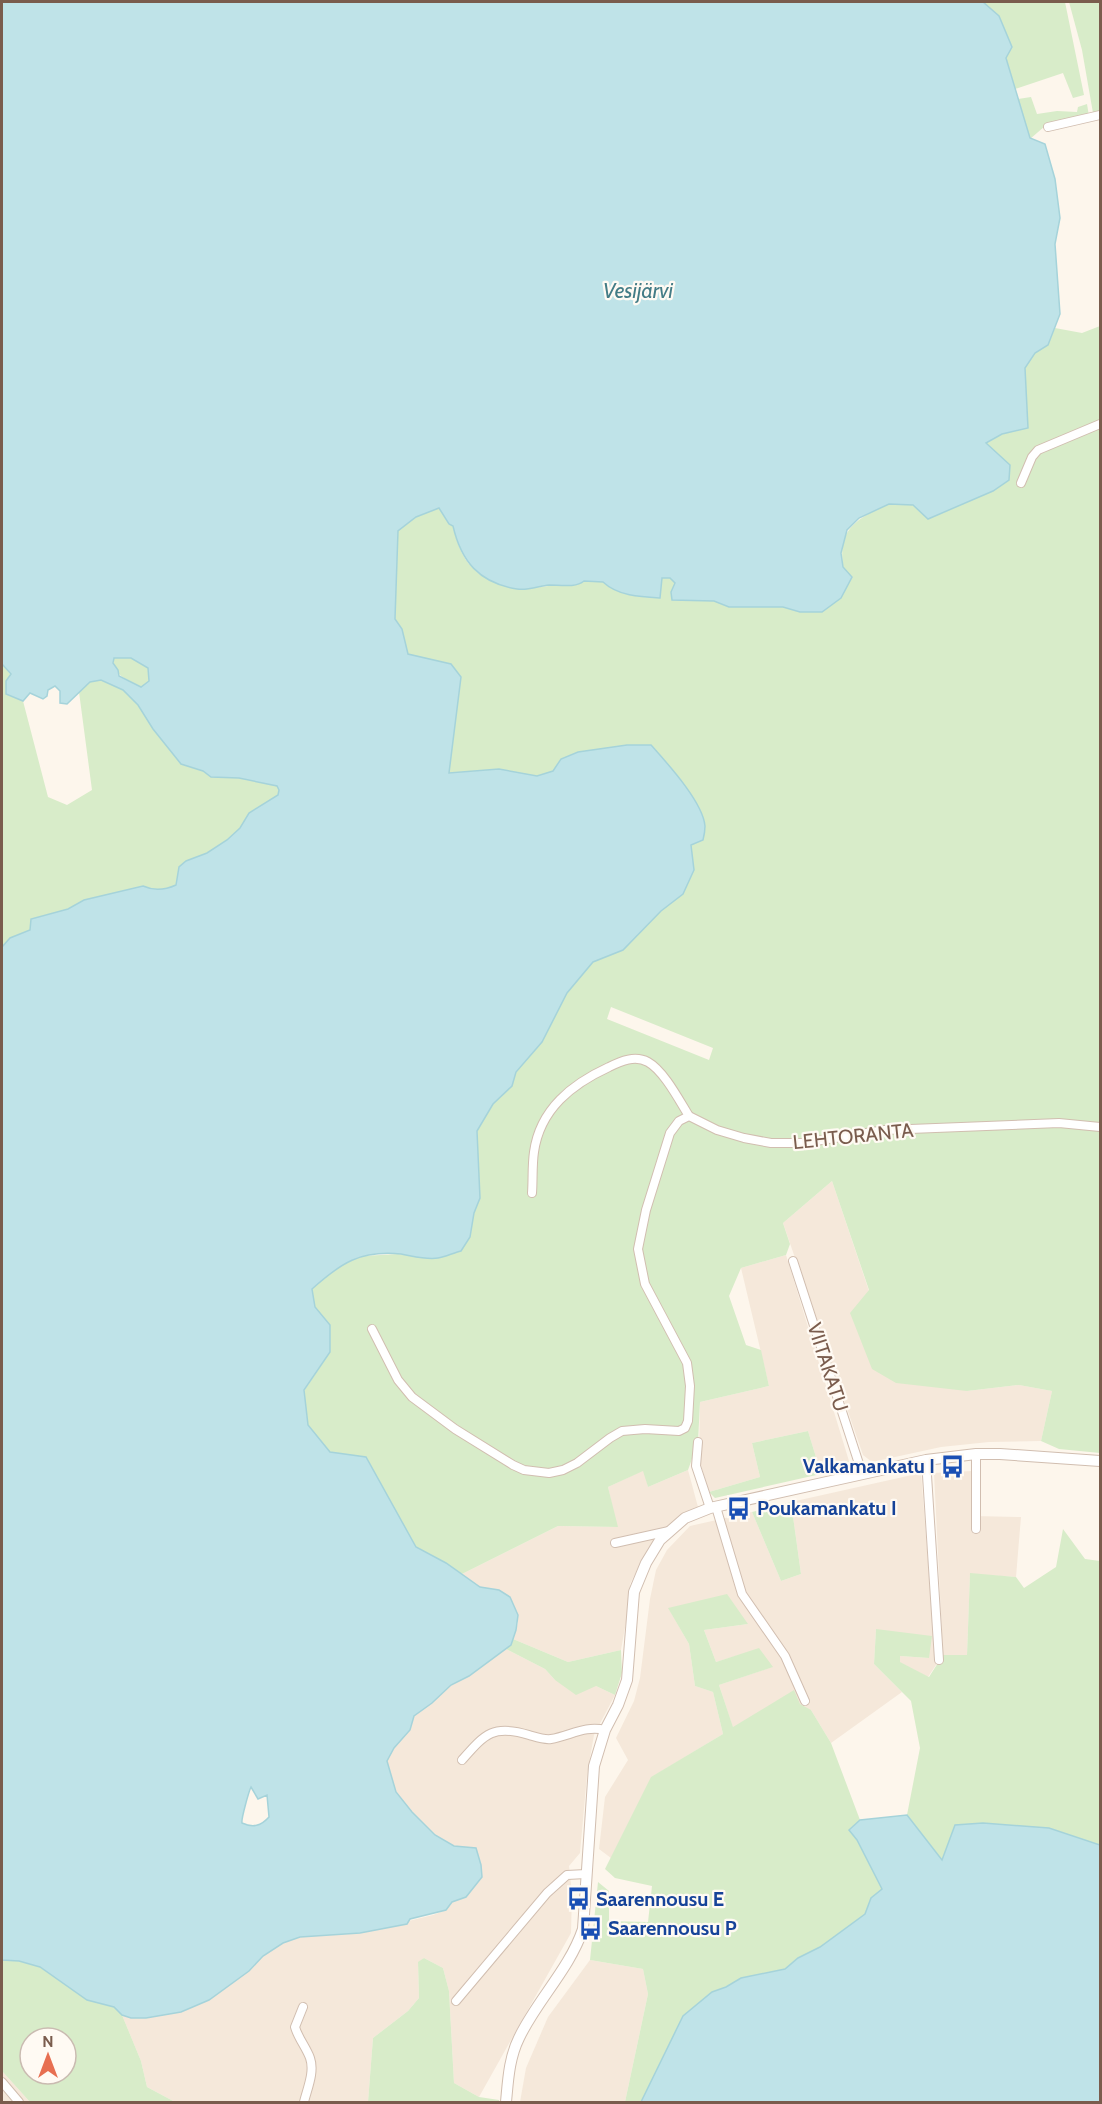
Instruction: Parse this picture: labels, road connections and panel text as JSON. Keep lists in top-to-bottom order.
{
  "streets": {
    "street": ["LEHTORANTA", "VIITAKATU"]
  },
  "water": ["Vesijärvi"],
  "places": {
    "bus stop": [
      "Valkamankatu I",
      "Poukamankatu I",
      "Saarennousu E",
      "Saarennousu P"
    ]
  },
  "north": "top"
}
